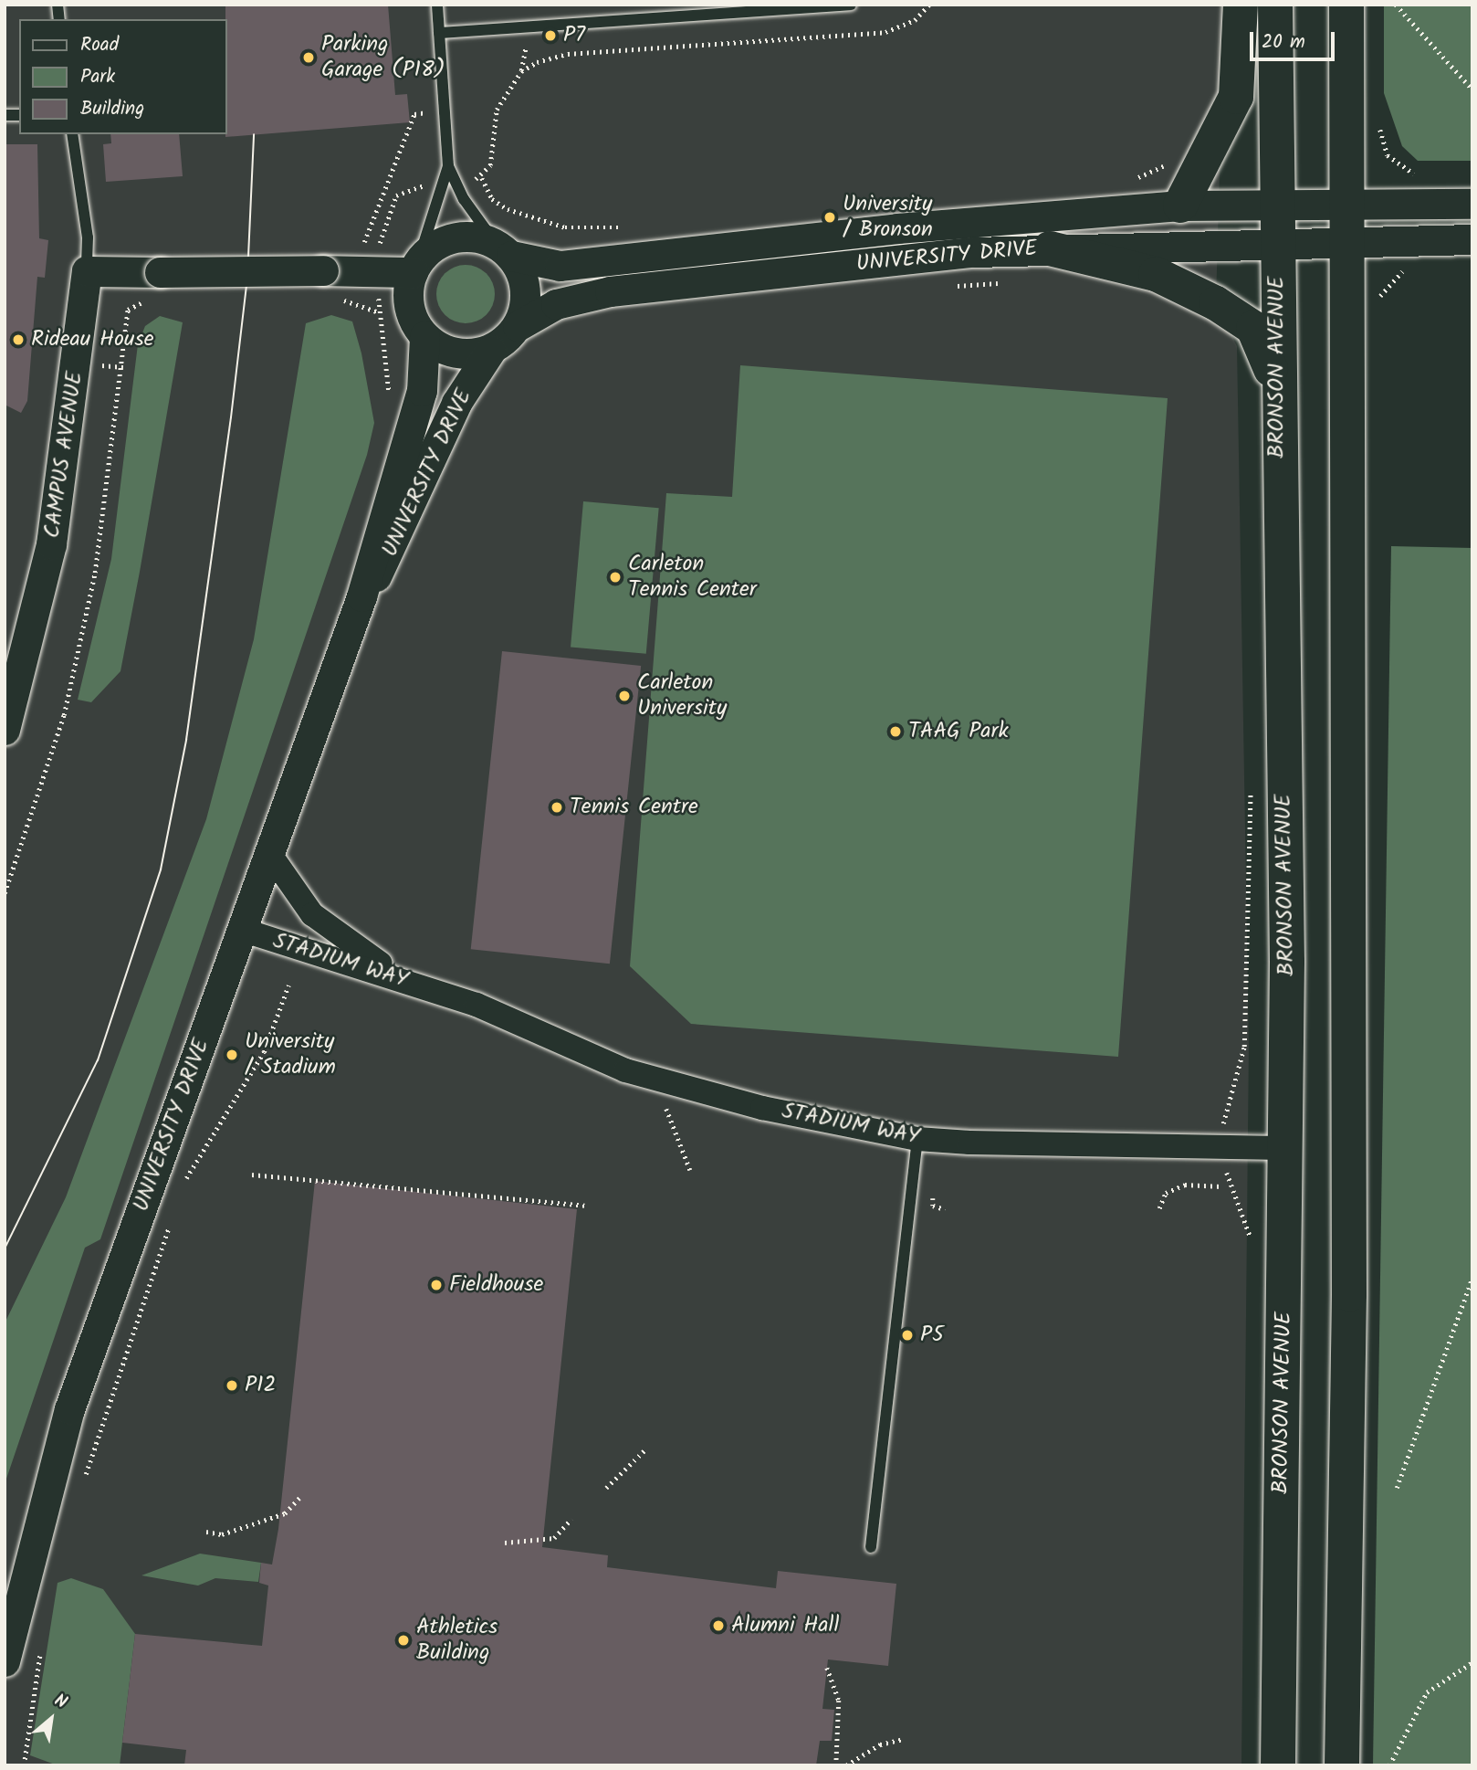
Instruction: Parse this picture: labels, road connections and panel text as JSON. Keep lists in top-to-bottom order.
{
  "streets": {
    "main road": ["BRONSON AVENUE"],
    "street": ["UNIVERSITY DRIVE", "CAMPUS AVENUE", "STADIUM WAY"]
  },
  "crossings": [
    ["UNIVERSITY DRIVE", "BRONSON AVENUE"],
    ["UNIVERSITY DRIVE", "STADIUM WAY"],
    ["BRONSON AVENUE", "STADIUM WAY"]
  ],
  "places": [
    "P7",
    "Parking Garage (P18)",
    "University / Bronson",
    "Rideau House",
    "Carleton Tennis Center",
    "Carleton University",
    "TAAG Park",
    "Tennis Centre",
    "University / Stadium",
    "Fieldhouse",
    "P5",
    "P12",
    "Alumni Hall",
    "Athletics Building"
  ],
  "legend": ["Road", "Park", "Building"],
  "scale_bar": "20 m",
  "north": "top right"
}
